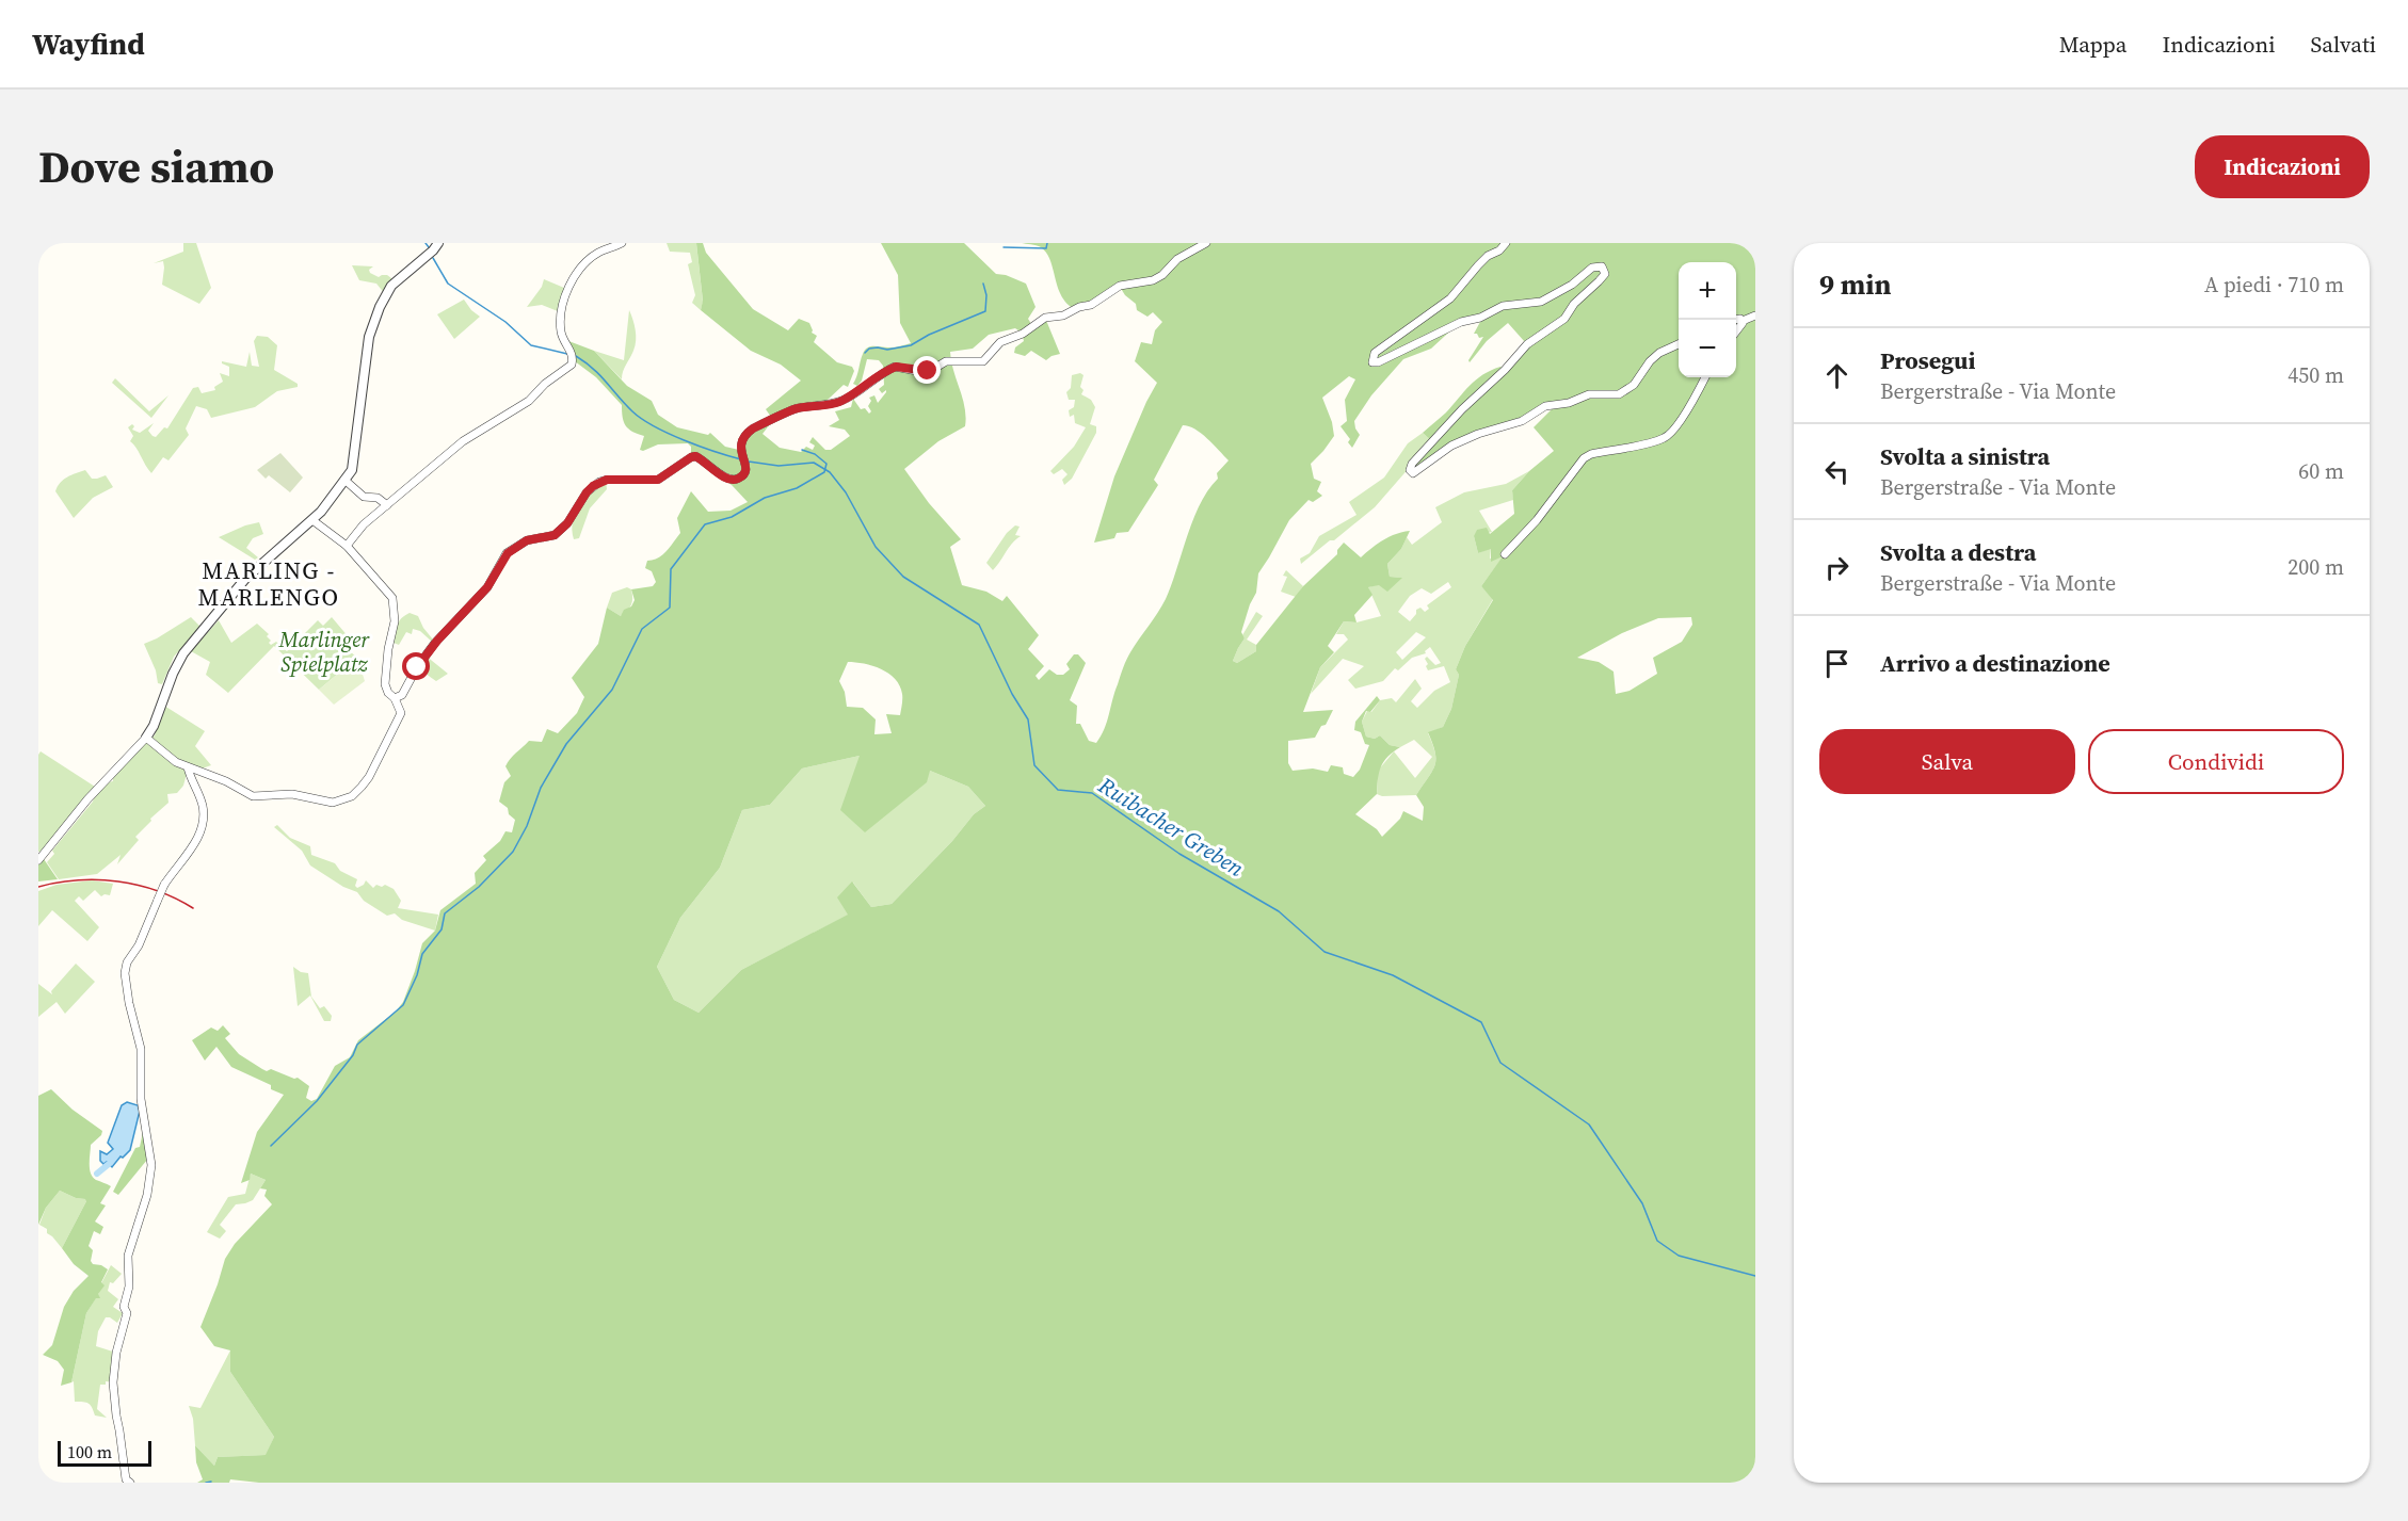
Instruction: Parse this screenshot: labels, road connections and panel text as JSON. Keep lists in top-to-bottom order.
{
  "districts": ["MARLING - MARLENGO"],
  "water": ["Ruibacher Greben"],
  "parks": ["Marlinger Spielplatz"],
  "scale_bar": "100 m",
  "page": {
    "header": "Wayfind",
    "nav": ["Mappa", "Indicazioni", "Salvati"],
    "title": "Dove siamo",
    "buttons": [
      "Indicazioni",
      ["Salva", "Condividi"]
    ],
    "heading": ["9 min", "A piedi · 710 m"],
    "map_buttons": ["+", "−"],
    "list": [
      ["Prosegui", "Bergerstraße - Via Monte", "450 m"],
      ["Svolta a sinistra", "Bergerstraße - Via Monte", "60 m"],
      ["Svolta a destra", "Bergerstraße - Via Monte", "200 m"],
      "Arrivo a destinazione"
    ],
    "scale": "100 m"
  }
}
